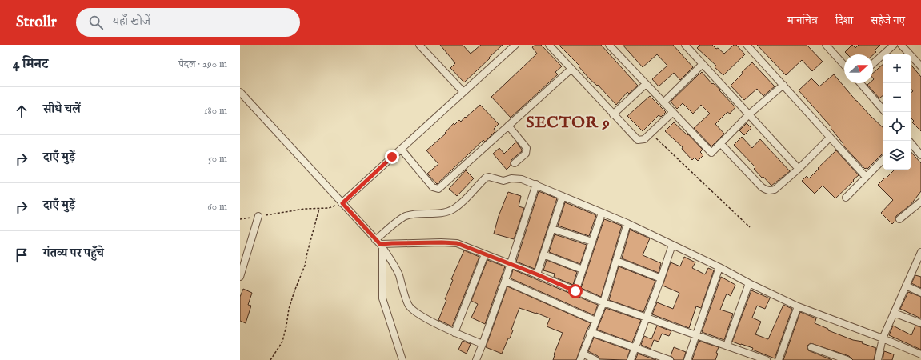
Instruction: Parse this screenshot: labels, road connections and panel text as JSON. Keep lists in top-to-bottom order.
{
  "districts": ["SECTOR 9"],
  "north": "right",
  "page": {
    "header": "Strollr",
    "search": "यहाँ खोजें",
    "nav": ["मानचित्र", "दिशा", "सहेजे गए"],
    "heading": ["4 मिनट", "पैदल · 290 m"],
    "map_buttons": ["+", "−"],
    "list": [
      ["सीधे चलें", "180 m"],
      ["दाएँ मुड़ें", "50 m"],
      ["दाएँ मुड़ें", "60 m"],
      "गंतव्य पर पहुँचे"
    ]
  }
}
